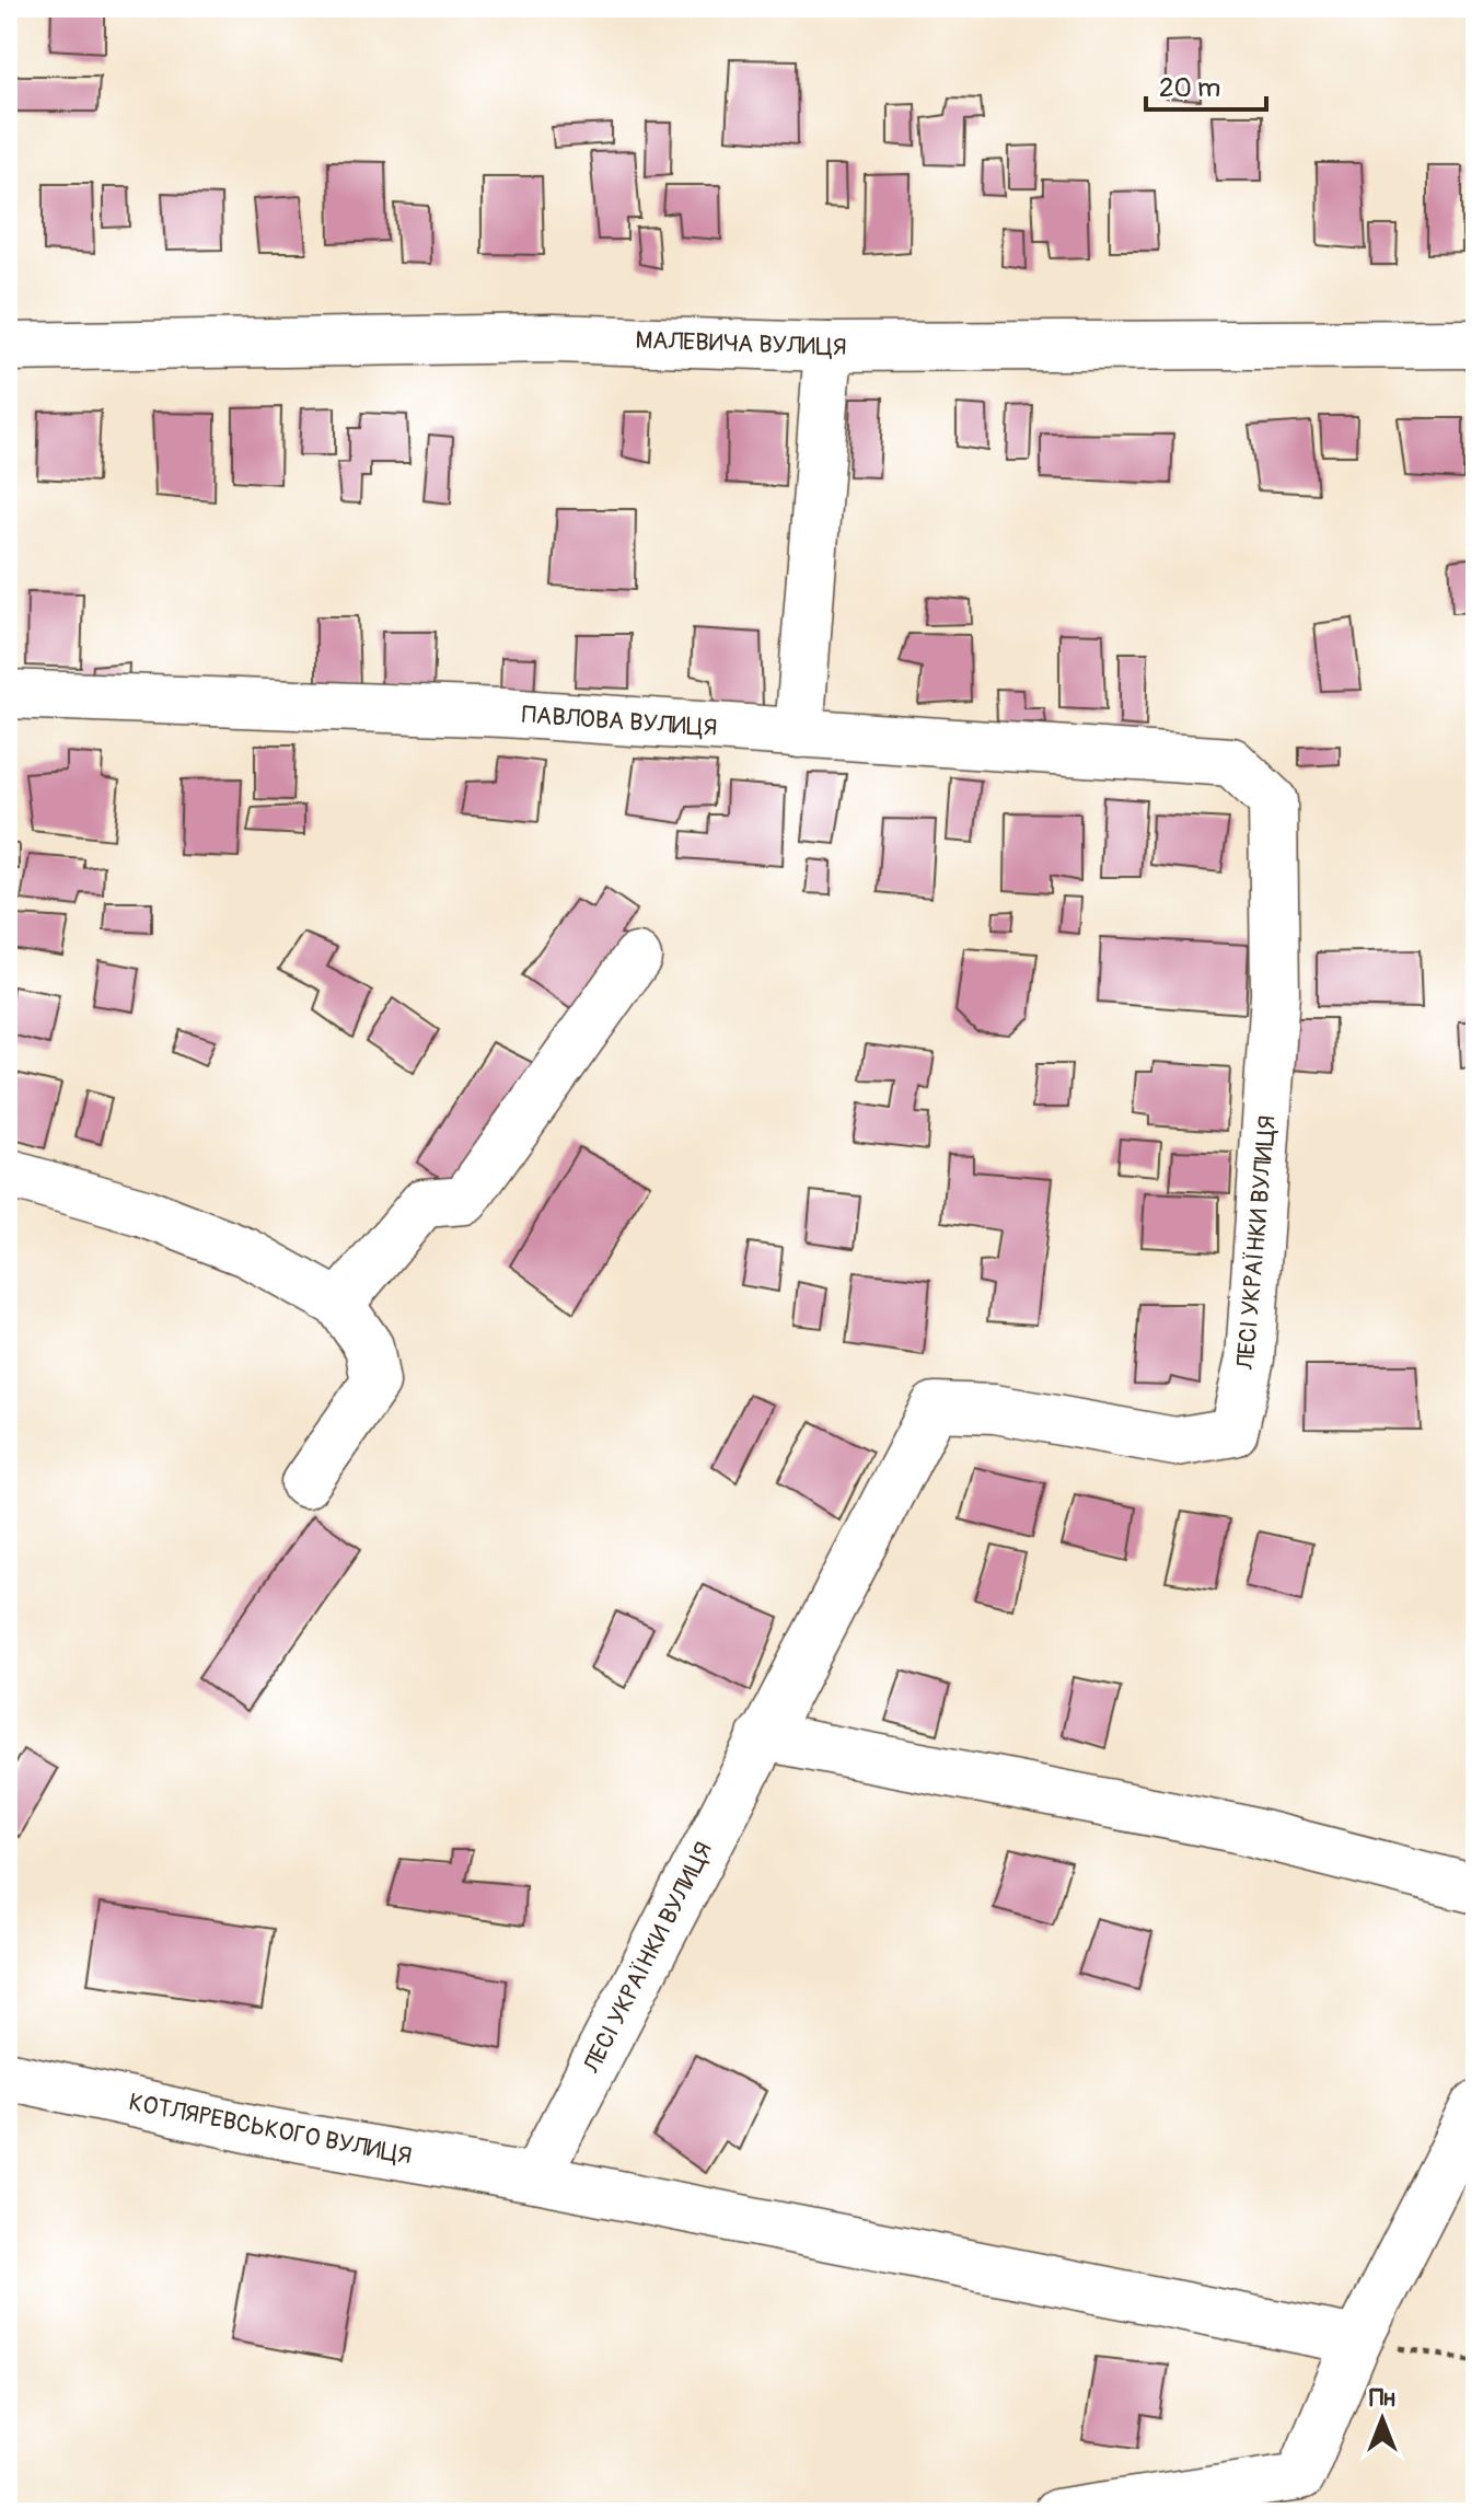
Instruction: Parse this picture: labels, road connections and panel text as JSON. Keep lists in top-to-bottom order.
{
  "streets": {
    "street": [
      "МАЛЕВИЧА ВУЛИЦЯ",
      "ПАВЛОВА ВУЛИЦЯ",
      "ЛЕСІ УКРАЇНКИ ВУЛИЦЯ",
      "КОТЛЯРЕВСЬКОГО ВУЛИЦЯ"
    ]
  },
  "crossings": [
    ["ПАВЛОВА ВУЛИЦЯ", "ЛЕСІ УКРАЇНКИ ВУЛИЦЯ"],
    ["ЛЕСІ УКРАЇНКИ ВУЛИЦЯ", "КОТЛЯРЕВСЬКОГО ВУЛИЦЯ"]
  ],
  "scale_bar": "20 m",
  "north": "top"
}
